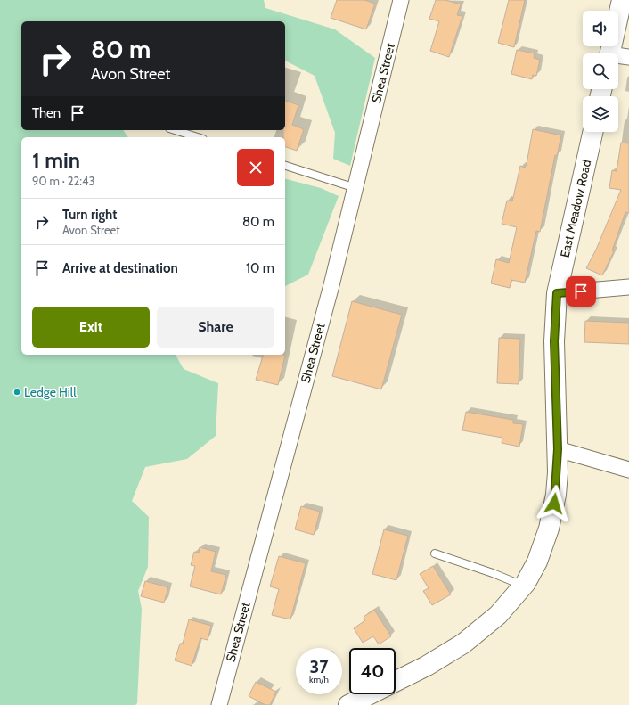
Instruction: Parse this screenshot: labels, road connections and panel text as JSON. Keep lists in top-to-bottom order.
{
  "streets": {
    "street": ["Shea Street", "East Meadow Road"]
  },
  "places": ["Ledge Hill"],
  "page": {
    "turn": ["80 m", "Avon Street"],
    "then": "Then",
    "heading": ["1 min", "90 m · 22:43"],
    "list": [
      {
        "name": "Turn right",
        "note": "Avon Street",
        "value": "80 m"
      },
      {
        "name": "Arrive at destination",
        "value": "10 m"
      }
    ],
    "buttons": ["Exit", "Share"],
    "speed": "37 km/h",
    "limit": "40"
  }
}
